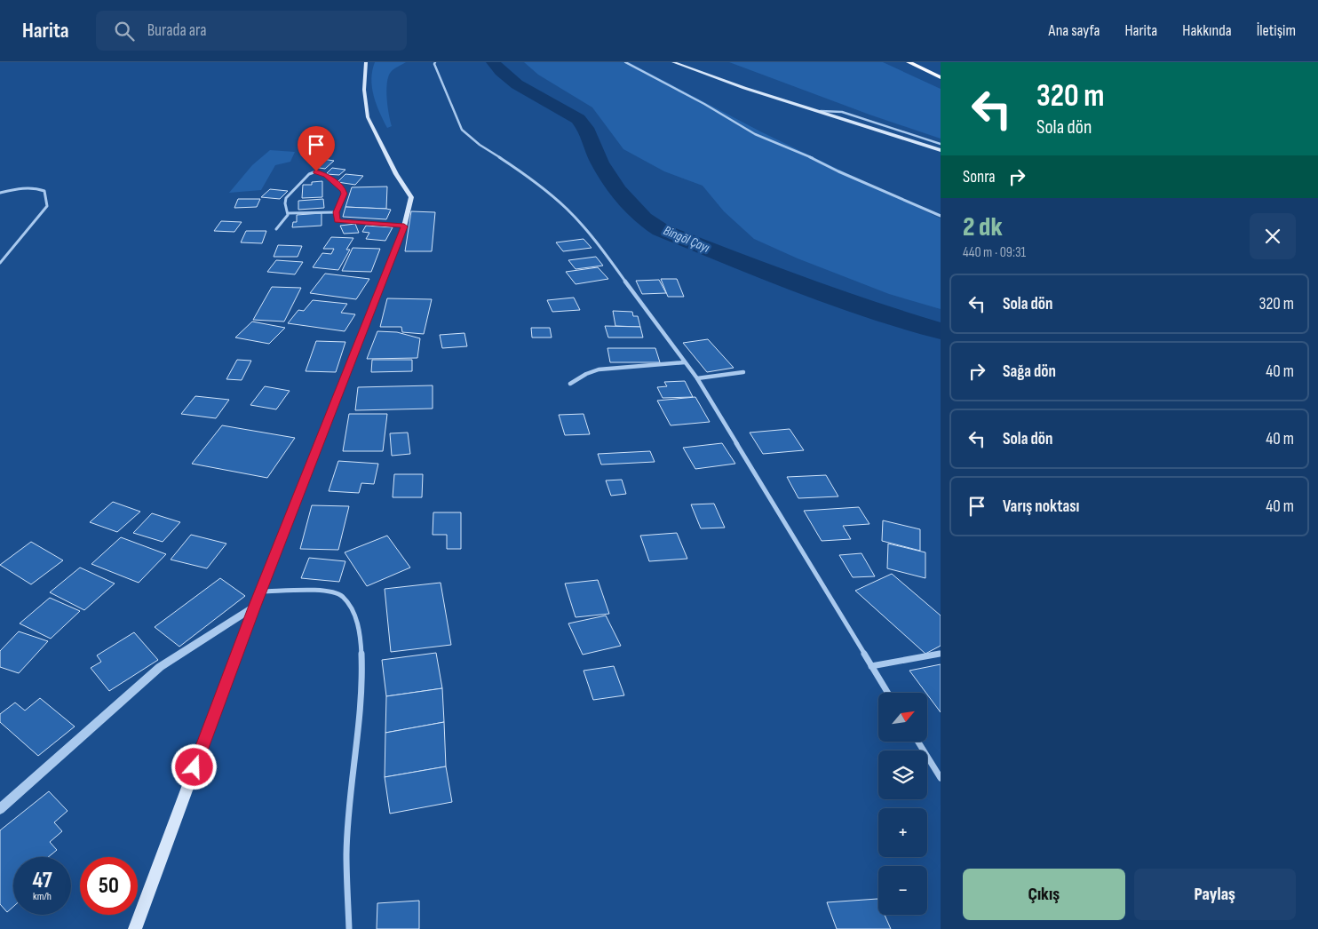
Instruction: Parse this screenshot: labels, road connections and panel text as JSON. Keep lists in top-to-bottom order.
{
  "water": ["Bingöl Çayı"],
  "north": "top right",
  "page": {
    "header": "Harita",
    "search": "Burada ara",
    "nav": [
      "Ana sayfa",
      "Harita",
      "Hakkında",
      "İletişim"
    ],
    "turn": ["320 m", "Sola dön"],
    "then": "Sonra",
    "heading": ["2 dk", "440 m · 09:31"],
    "list": [
      {
        "name": "Sola dön",
        "value": "320 m"
      },
      {
        "name": "Sağa dön",
        "value": "40 m"
      },
      {
        "name": "Sola dön",
        "value": "40 m"
      },
      {
        "name": "Varış noktası",
        "value": "40 m"
      }
    ],
    "map_buttons": ["+", "−"],
    "speed": "47 km/h",
    "limit": "50",
    "buttons": ["Çıkış", "Paylaş"]
  }
}
